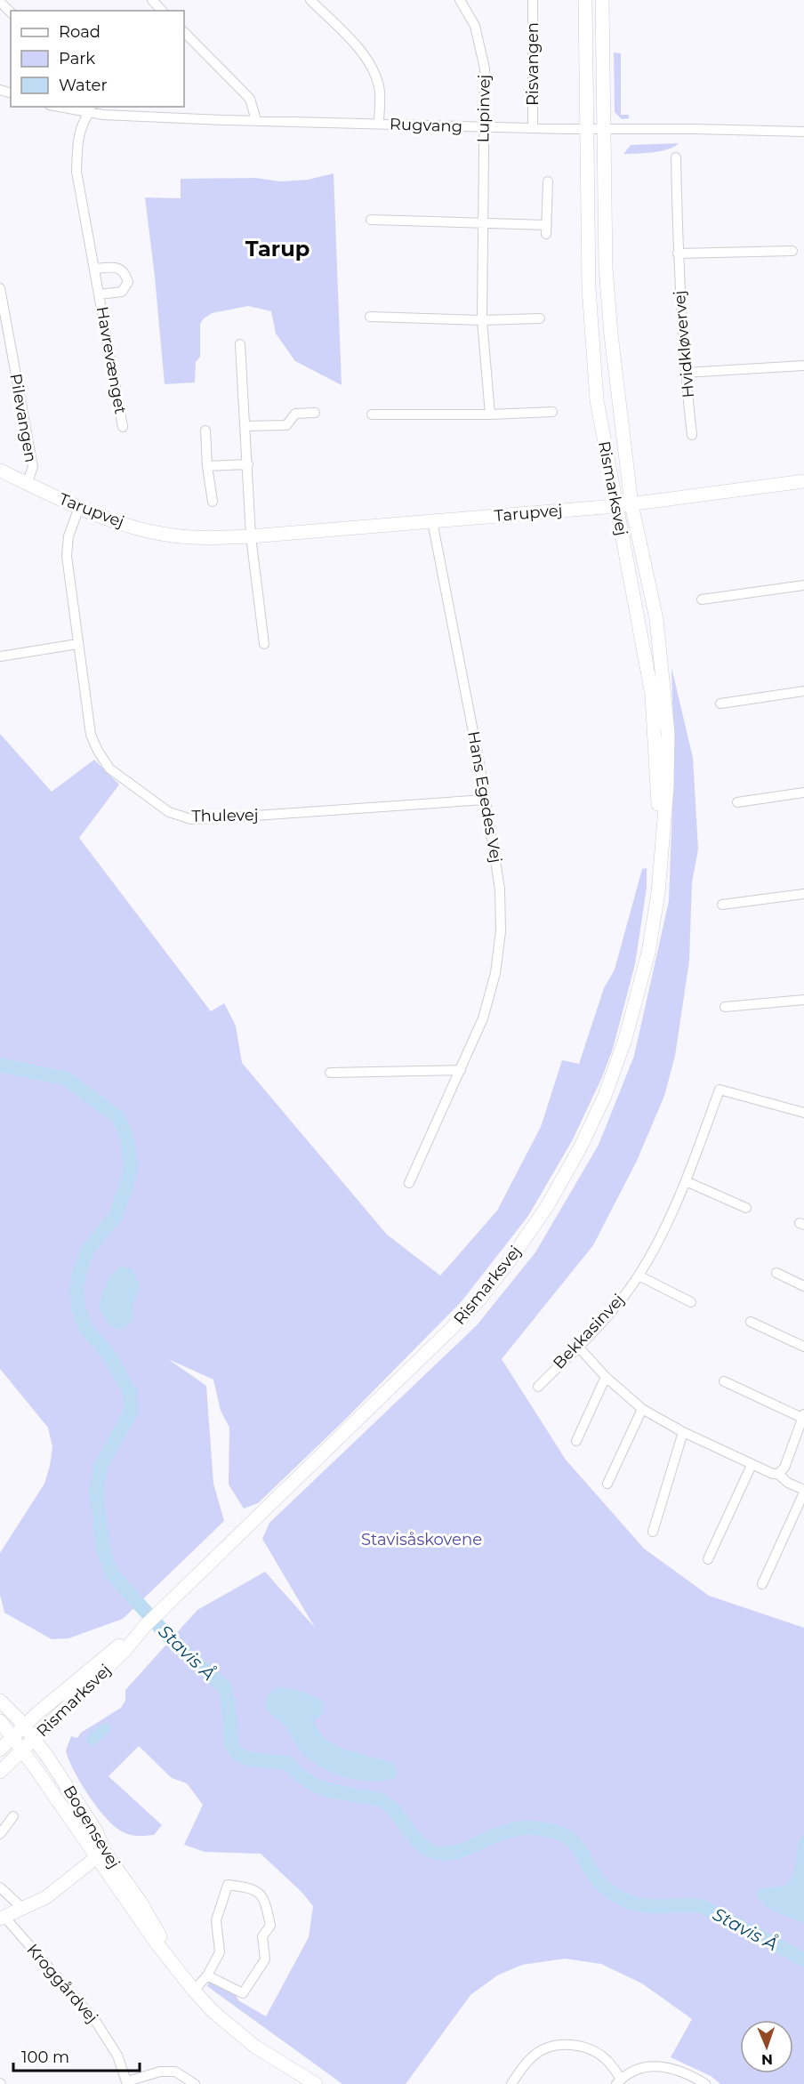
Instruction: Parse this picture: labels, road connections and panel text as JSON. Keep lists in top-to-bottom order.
{
  "streets": {
    "main road": ["Rismarksvej", "Tarupvej", "Bogensevej"],
    "street": [
      "Risvangen",
      "Lupinvej",
      "Rugvang",
      "Hvidkløvervej",
      "Havrevænget",
      "Pilevangen",
      "Hans Egedes Vej",
      "Thulevej",
      "Bekkasinvej",
      "Kroggårdvej"
    ]
  },
  "crossings": [
    ["Risvangen", "Rugvang"],
    ["Lupinvej", "Rugvang"],
    ["Rugvang", "Havrevænget"],
    ["Rugvang", "Rismarksvej"],
    ["Pilevangen", "Tarupvej"],
    ["Rismarksvej", "Tarupvej"],
    ["Rismarksvej", "Bogensevej"],
    ["Tarupvej", "Hans Egedes Vej"],
    ["Tarupvej", "Thulevej"],
    ["Hans Egedes Vej", "Thulevej"]
  ],
  "districts": ["Tarup"],
  "water": ["Stavis Å"],
  "parks": ["Stavisåskovene"],
  "legend": ["Road", "Park", "Water"],
  "scale_bar": "100 m",
  "north": "bottom"
}
